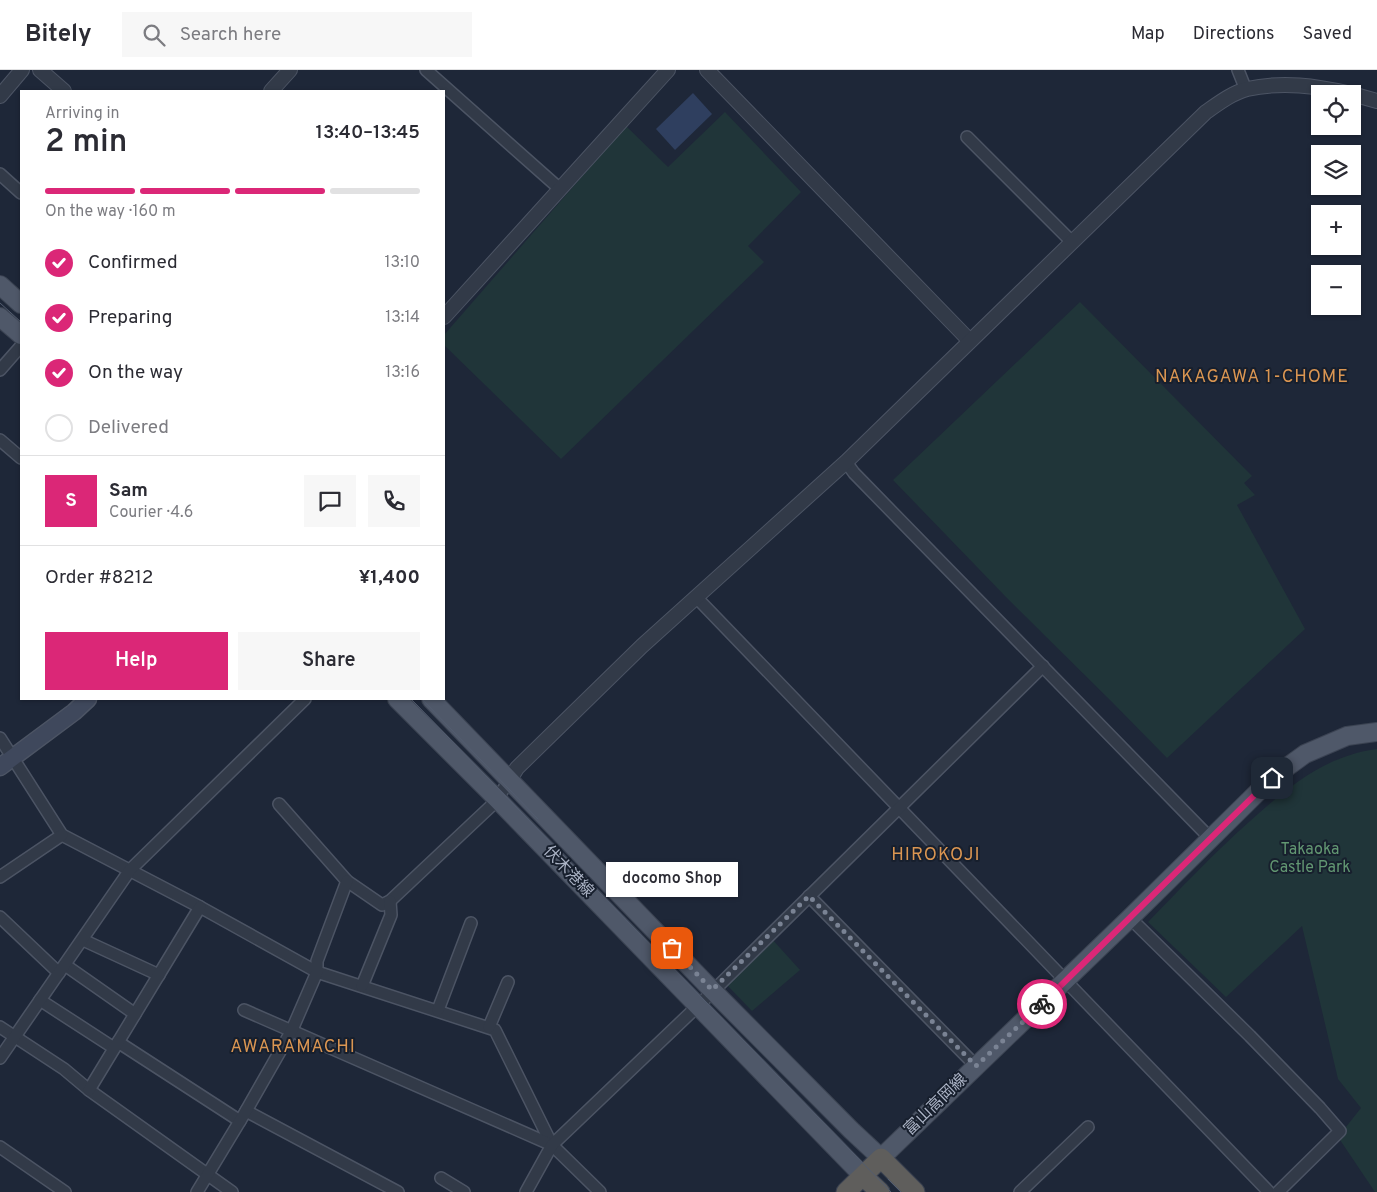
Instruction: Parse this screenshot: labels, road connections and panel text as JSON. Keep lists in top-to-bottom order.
{
  "streets": {
    "main road": ["伏木港線", "富山高岡線"]
  },
  "crossings": [
    ["伏木港線", "富山高岡線"]
  ],
  "districts": ["NAKAGAWA 1-CHOME", "HIROKOJI", "AWARAMACHI"],
  "parks": ["Takaoka Castle Park"],
  "places": ["docomo Shop"],
  "page": {
    "header": "Bitely",
    "search": "Search here",
    "nav": ["Map", "Directions", "Saved"],
    "map_buttons": ["+", "−"],
    "heading": ["2 min", "Arriving in", "13:40–13:45"],
    "panel": [
      "Sam",
      "Courier · 4.6",
      "Order #8212",
      "¥1,400"
    ],
    "bar": "On the way · 160 m",
    "list": [
      ["Confirmed", "13:10"],
      ["Preparing", "13:14"],
      ["On the way", "13:16"],
      "Delivered"
    ],
    "round": "S",
    "buttons": ["Help", "Share"],
    "bubble": "docomo Shop"
  }
}
